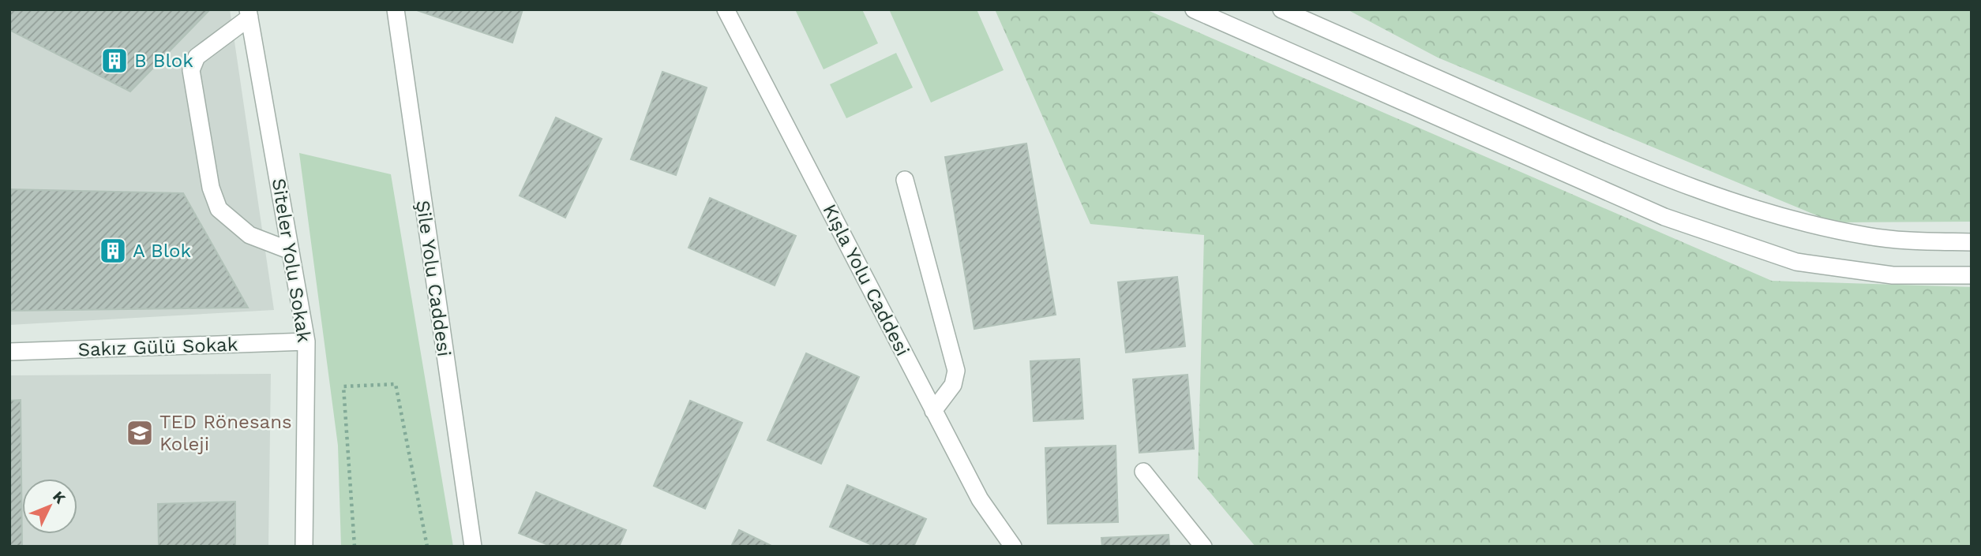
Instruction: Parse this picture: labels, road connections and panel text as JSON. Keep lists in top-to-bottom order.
{
  "streets": {
    "street": [
      "Siteler Yolu Sokak",
      "Şile Yolu Caddesi",
      "Kışla Yolu Caddesi",
      "Sakız Gülü Sokak"
    ]
  },
  "crossings": [
    ["Siteler Yolu Sokak", "Sakız Gülü Sokak"]
  ],
  "places": {
    "building": ["B Blok", "A Blok"],
    "school or university": ["TED Rönesans Koleji"]
  },
  "north": "top right"
}
